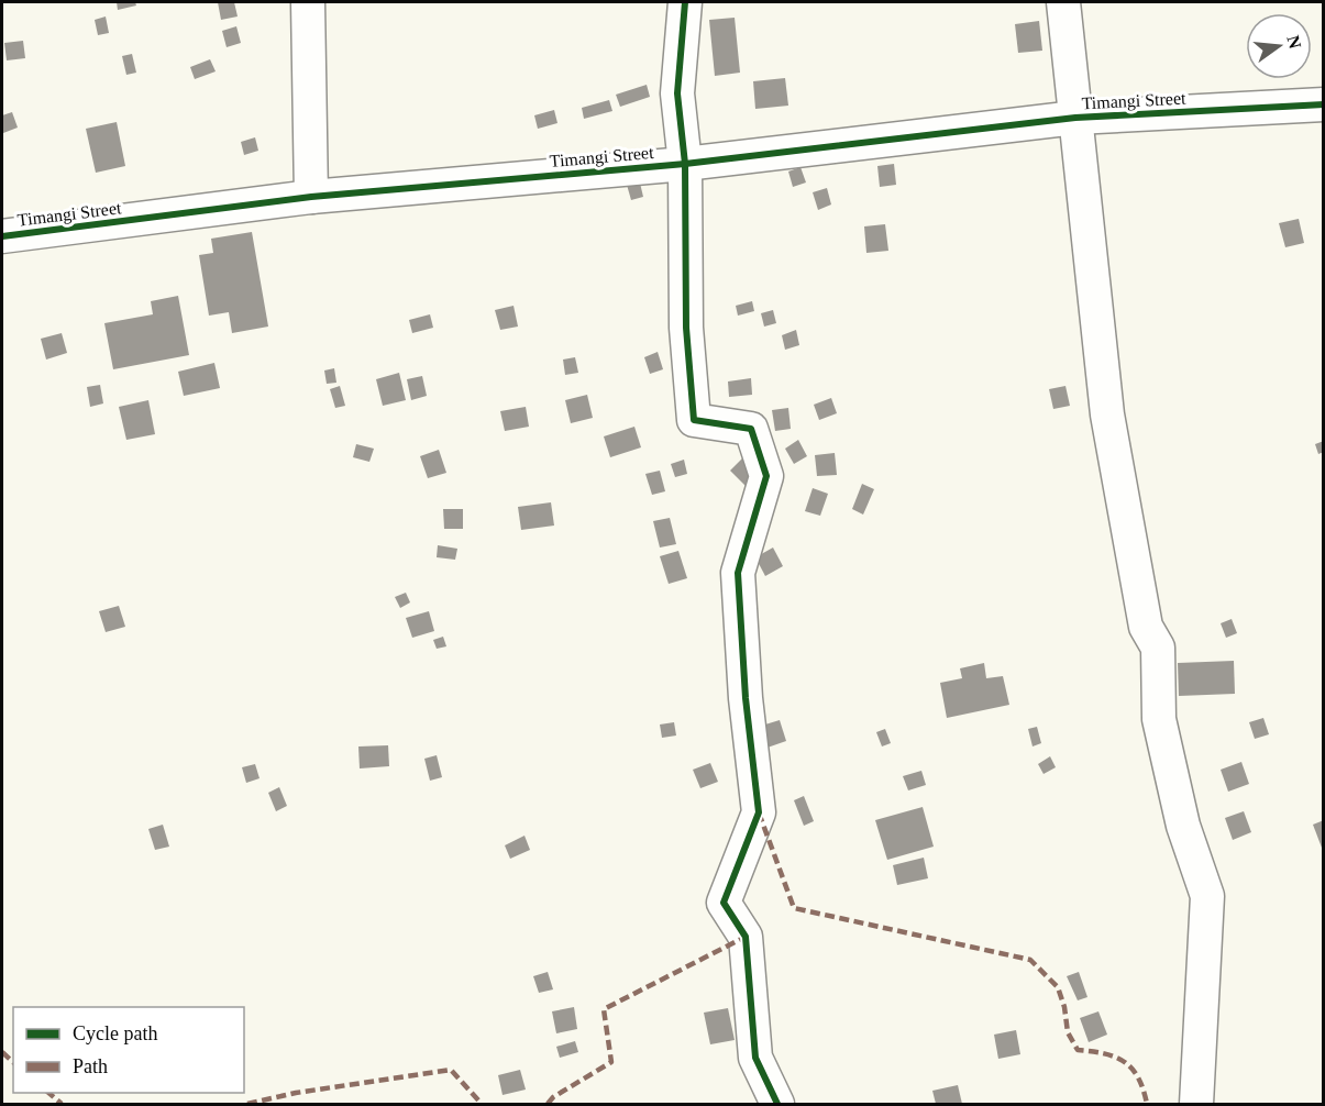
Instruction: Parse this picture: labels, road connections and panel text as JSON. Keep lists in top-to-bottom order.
{
  "streets": {
    "street": ["Timangi Street"]
  },
  "legend": ["Cycle path", "Path"],
  "north": "right"
}
